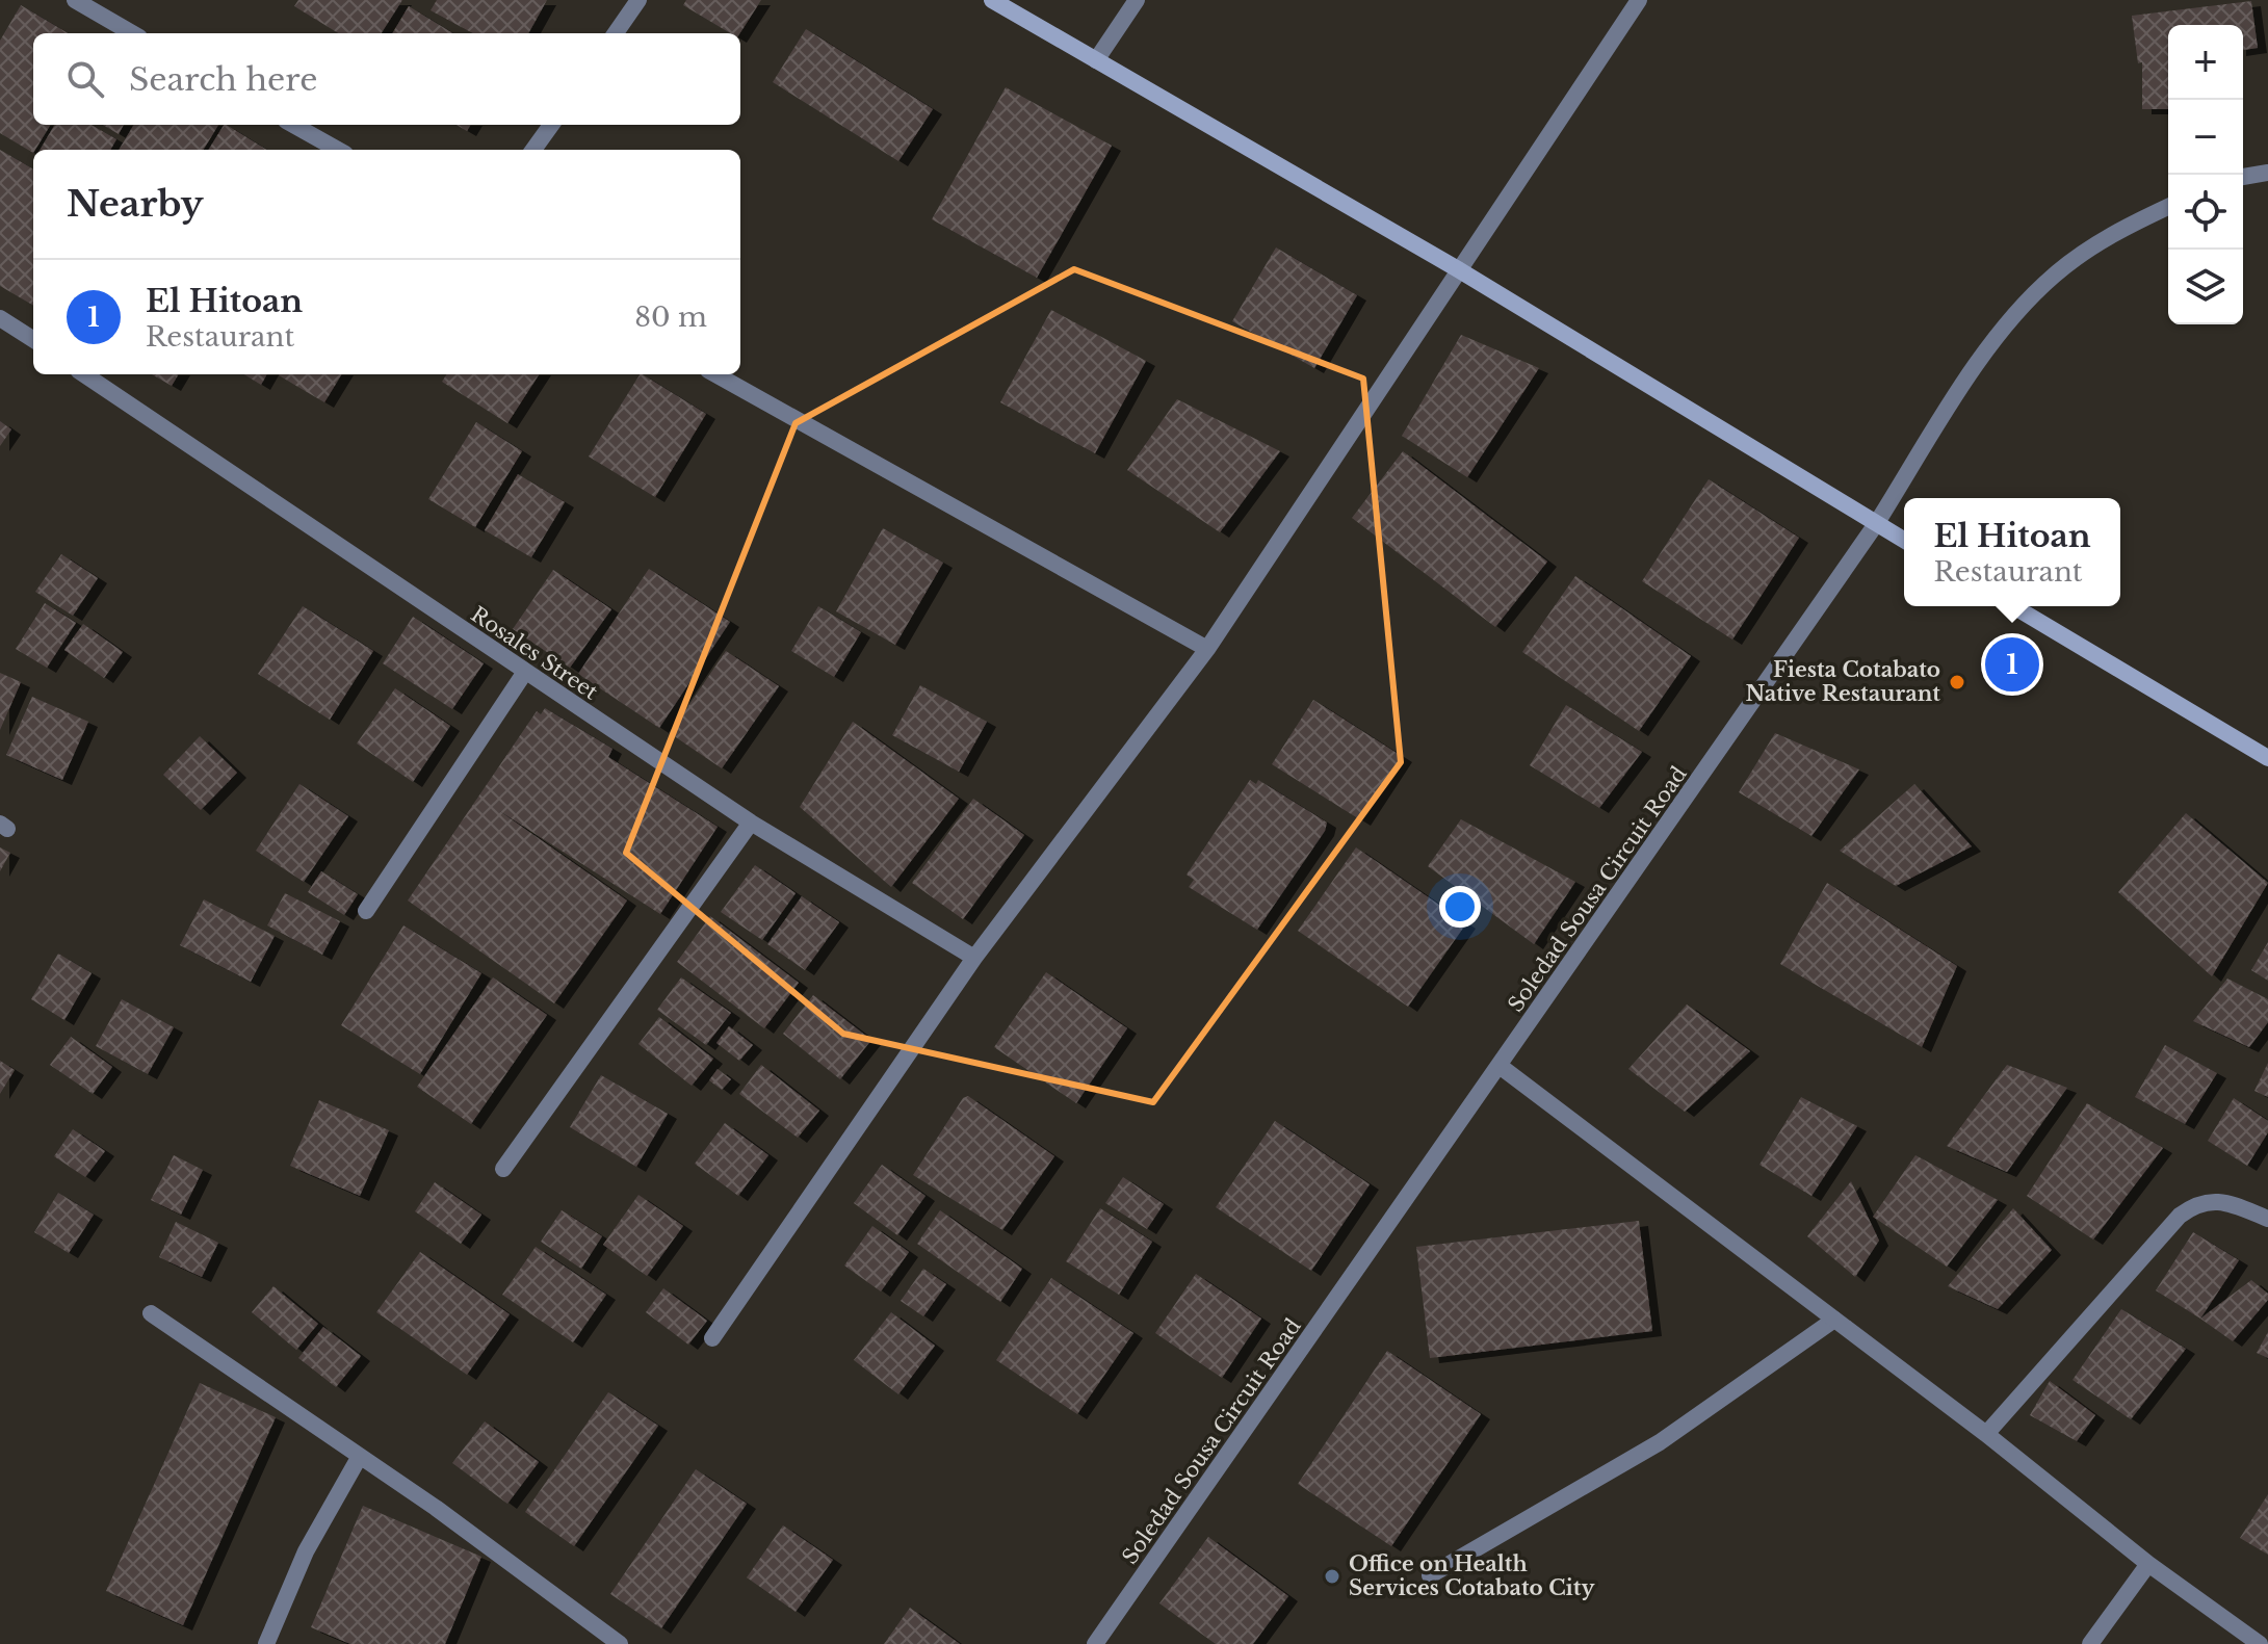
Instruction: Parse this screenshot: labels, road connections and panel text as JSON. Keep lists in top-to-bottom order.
{
  "streets": {
    "street": ["Rosales Street", "Soledad Sousa Circuit Road"]
  },
  "places": ["Fiesta Cotabato Native Restaurant", "Office on Health Services Cotabato City"],
  "page": {
    "map_buttons": ["+", "−"],
    "search": "Search here",
    "heading": "Nearby",
    "list": [
      {
        "mark": "1",
        "name": "El Hitoan",
        "note": "Restaurant",
        "value": "80 m"
      }
    ],
    "popup": ["El Hitoan", "Restaurant"],
    "pins": "1"
  }
}
